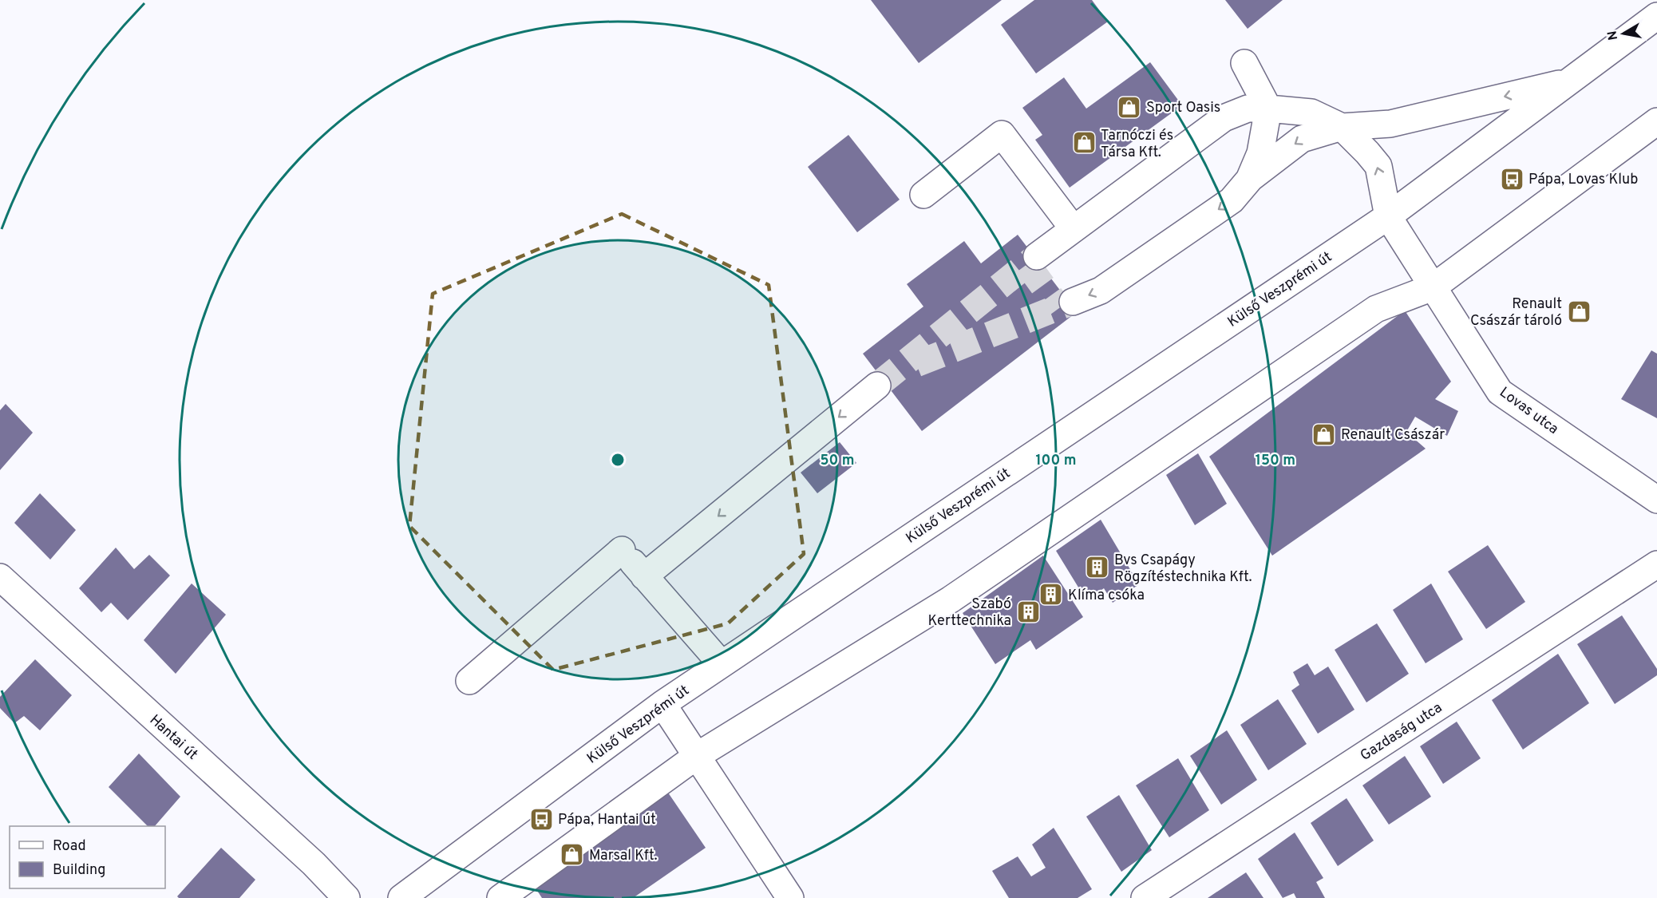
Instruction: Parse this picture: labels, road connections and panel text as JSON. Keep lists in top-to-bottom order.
{
  "streets": {
    "street": [
      "Külső Veszprémi út",
      "Lovas utca",
      "Gazdaság utca",
      "Hantai út"
    ]
  },
  "crossings": [
    ["Külső Veszprémi út", "Lovas utca"]
  ],
  "places": {
    "shop": [
      "Sport Oasis",
      "Tarnóczi és Társa Kft.",
      "Renault Császár tároló",
      "Renault Császár",
      "Marsal Kft."
    ],
    "bus stop": ["Pápa, Lovas Klub", "Pápa, Hantai út"],
    "building": ["Bvs Csapágy Rögzítéstechnika Kft.", "Klíma csóka", "Szabó Kerttechnika"]
  },
  "legend": ["Road", "Building"],
  "north": "left",
  "rings": ["50 m", "100 m", "150 m"]
}
